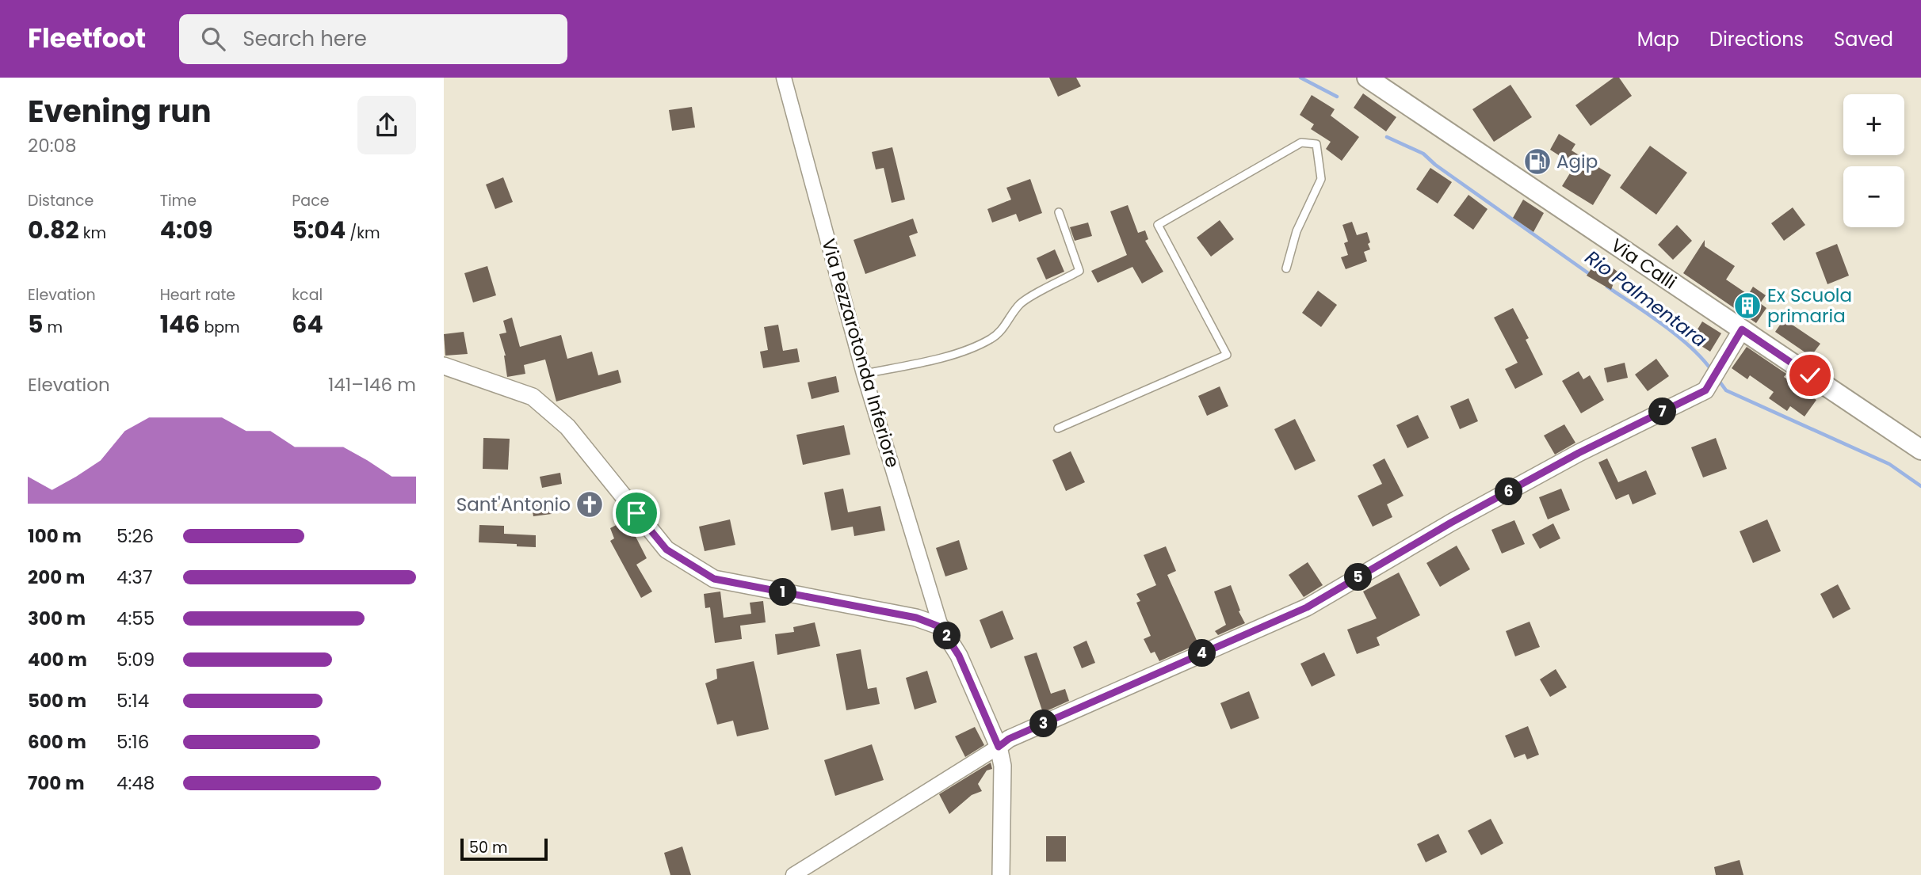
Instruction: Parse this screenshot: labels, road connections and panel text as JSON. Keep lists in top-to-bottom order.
{
  "streets": {
    "main road": ["Via Calli"],
    "street": ["Via Pezzarotonda Inferiore"]
  },
  "water": ["Rio Palmentara"],
  "places": {
    "fuel station": ["Agip"],
    "building": ["Ex Scuola primaria"],
    "church": ["Sant'Antonio"]
  },
  "scale_bar": "50 m",
  "page": {
    "header": "Fleetfoot",
    "search": "Search here",
    "nav": ["Map", "Directions", "Saved"],
    "heading": ["Evening run", "20:08"],
    "map_buttons": ["+", "−"],
    "stats": [
      ["Distance", "0.82 km"],
      ["Time", "4:09"],
      ["Pace", "5:04 /km"],
      ["Elevation", "5 m"],
      ["Heart rate", "146 bpm"],
      ["kcal", "64"]
    ],
    "chart": ["Elevation", "141–146 m"],
    "pins": [
      "7",
      "6",
      "5",
      "1",
      "2",
      "4",
      "3"
    ],
    "list": [
      {
        "name": "100 m",
        "note": "5:26"
      },
      {
        "name": "200 m",
        "note": "4:37"
      },
      {
        "name": "300 m",
        "note": "4:55"
      },
      {
        "name": "400 m",
        "note": "5:09"
      },
      {
        "name": "500 m",
        "note": "5:14"
      },
      {
        "name": "600 m",
        "note": "5:16"
      },
      {
        "name": "700 m",
        "note": "4:48"
      }
    ],
    "scale": "50 m"
  }
}
